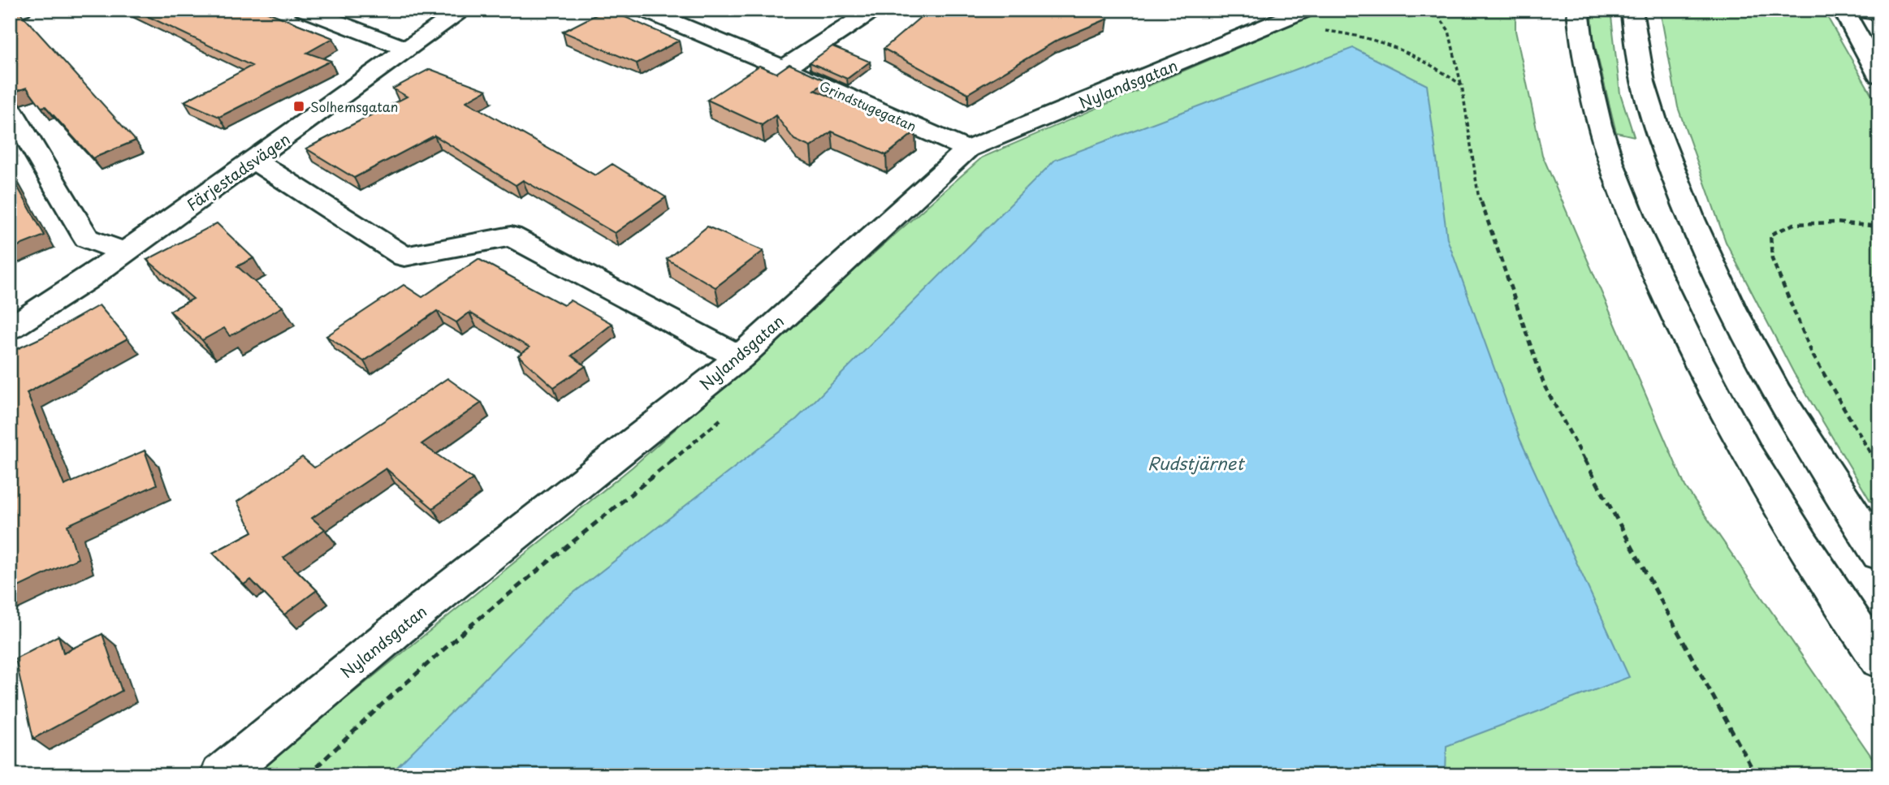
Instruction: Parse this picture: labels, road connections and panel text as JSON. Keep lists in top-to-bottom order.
{
  "streets": {
    "main road": ["Nylandsgatan", "Grindstugegatan", "Färjestadsvägen"]
  },
  "crossings": [
    ["Nylandsgatan", "Grindstugegatan"]
  ],
  "water": ["Rudstjärnet"],
  "places": {
    "transit": ["Solhemsgatan"]
  }
}
